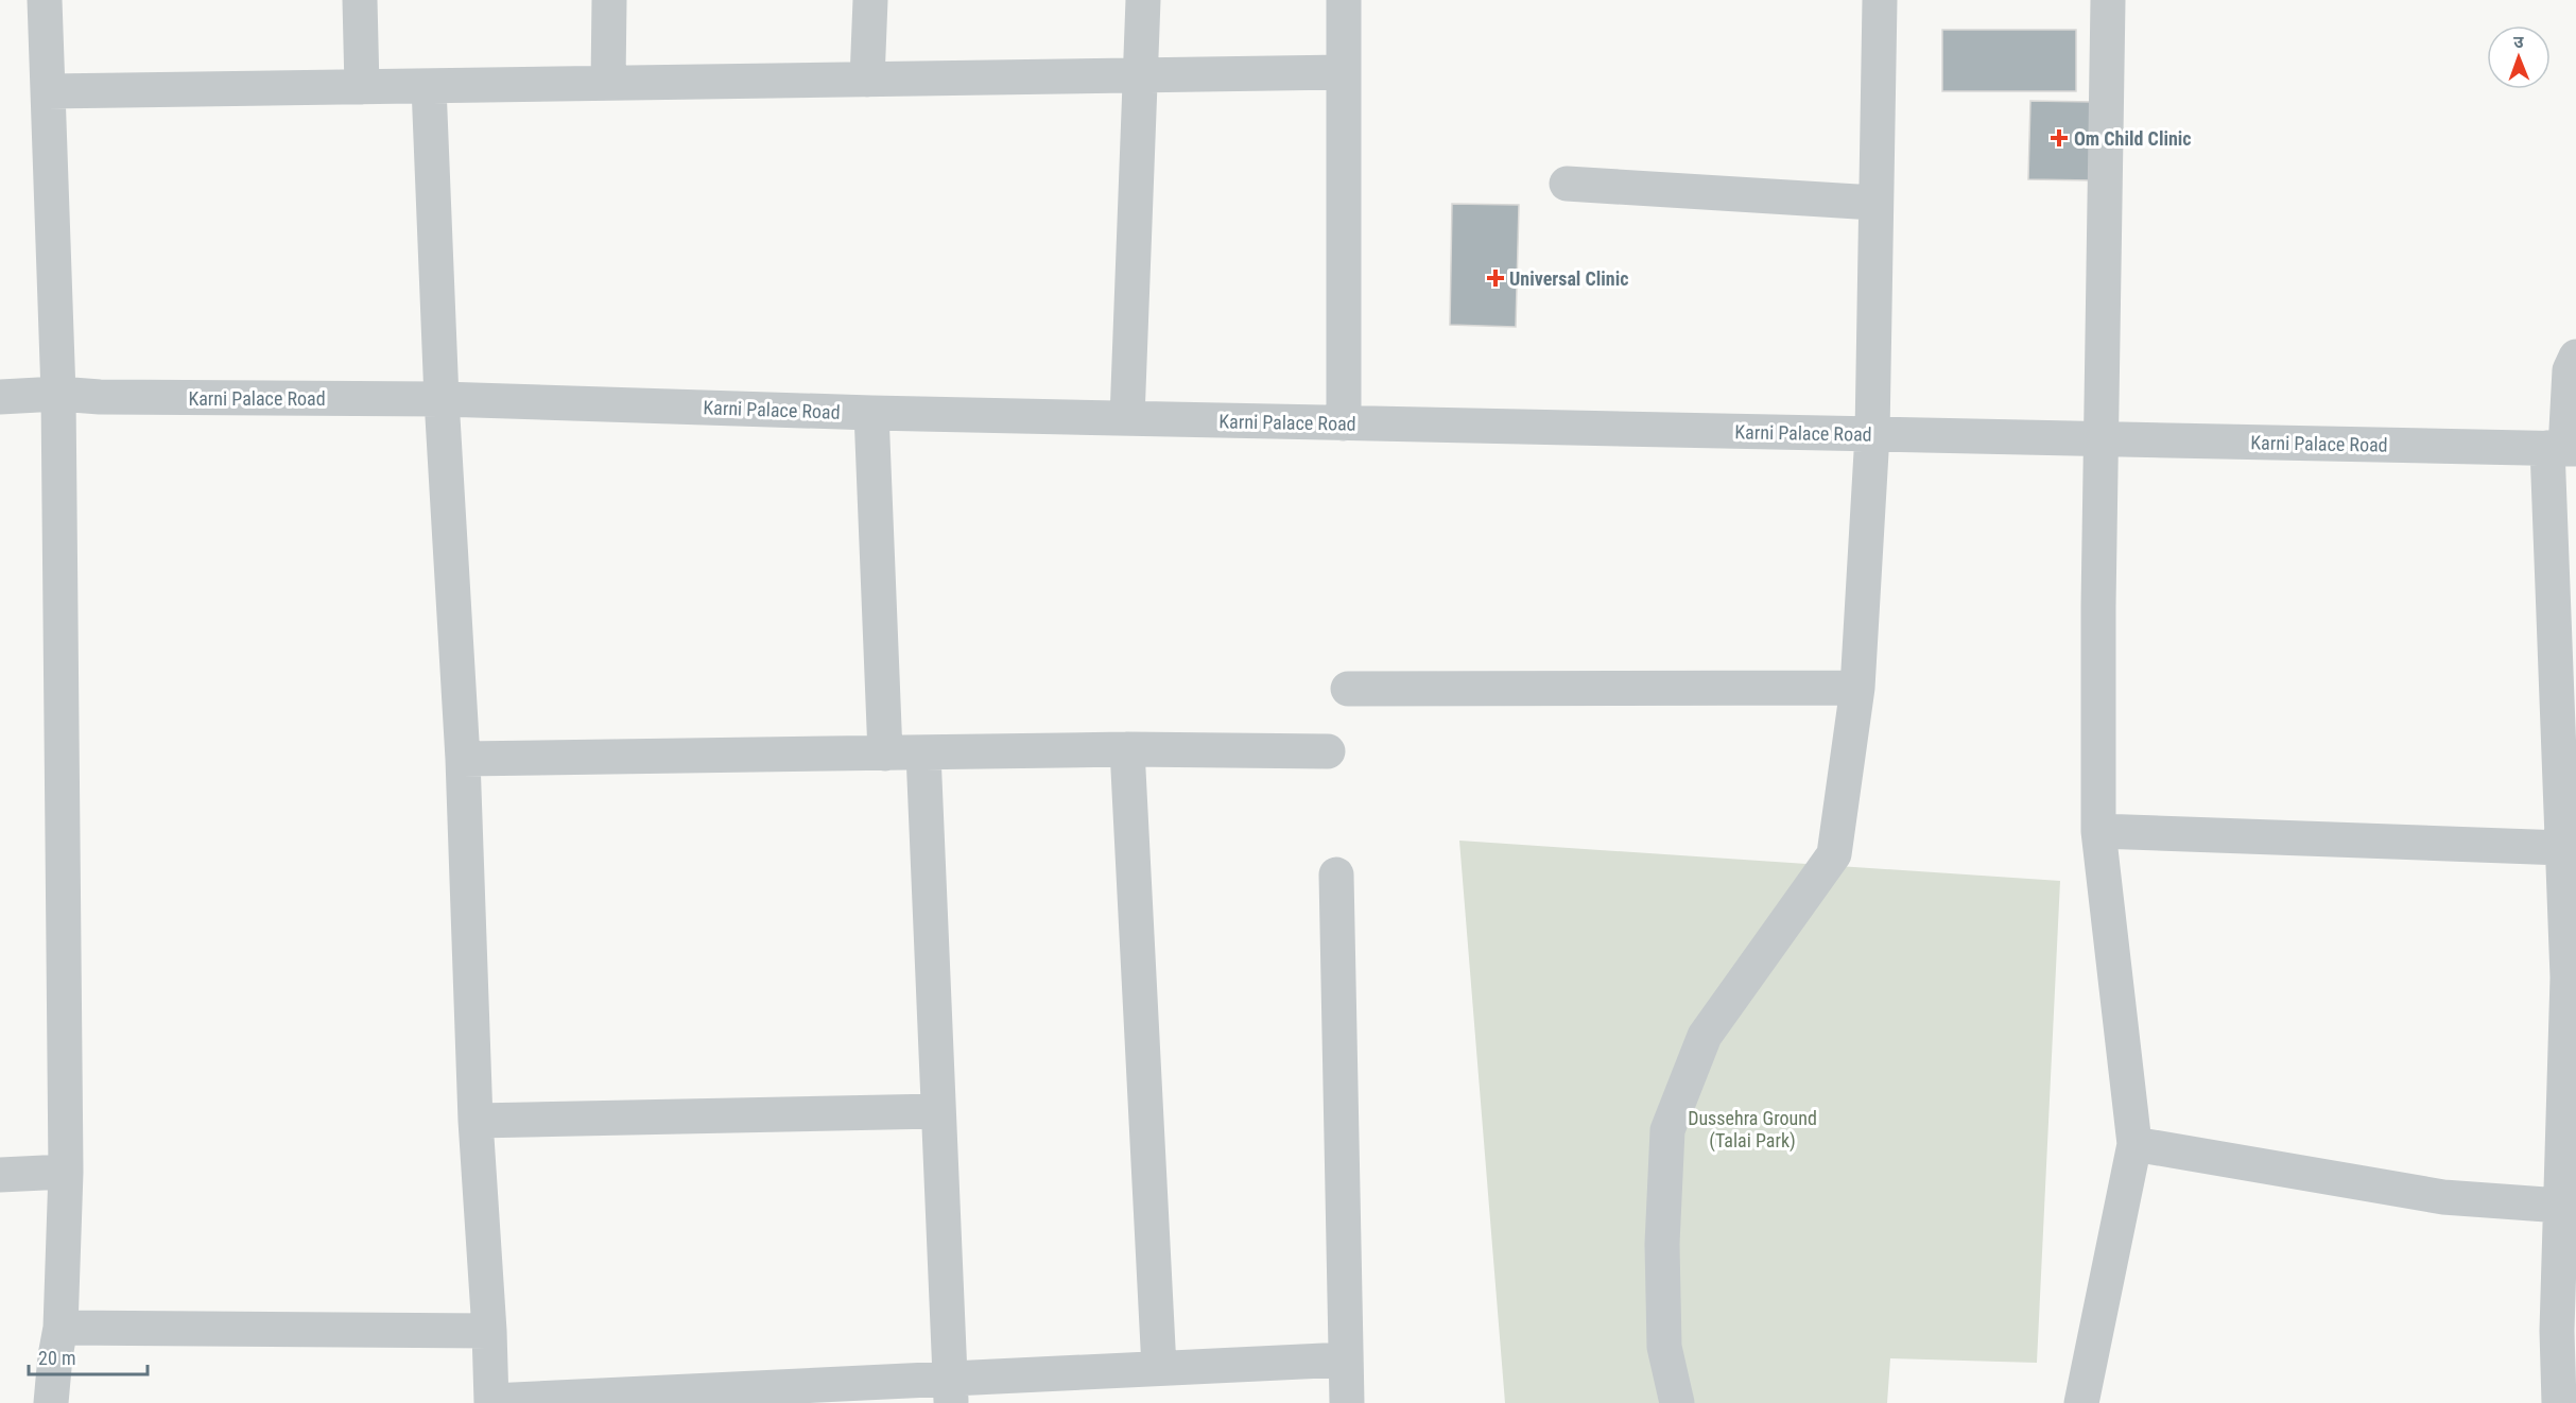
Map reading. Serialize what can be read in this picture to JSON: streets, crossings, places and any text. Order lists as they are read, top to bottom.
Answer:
{
  "streets": {
    "street": ["Karni Palace Road"]
  },
  "parks": ["Dussehra Ground (Talai Park)"],
  "places": {
    "health": ["Om Child Clinic", "Universal Clinic"]
  },
  "scale_bar": "20 m",
  "north": "top"
}
